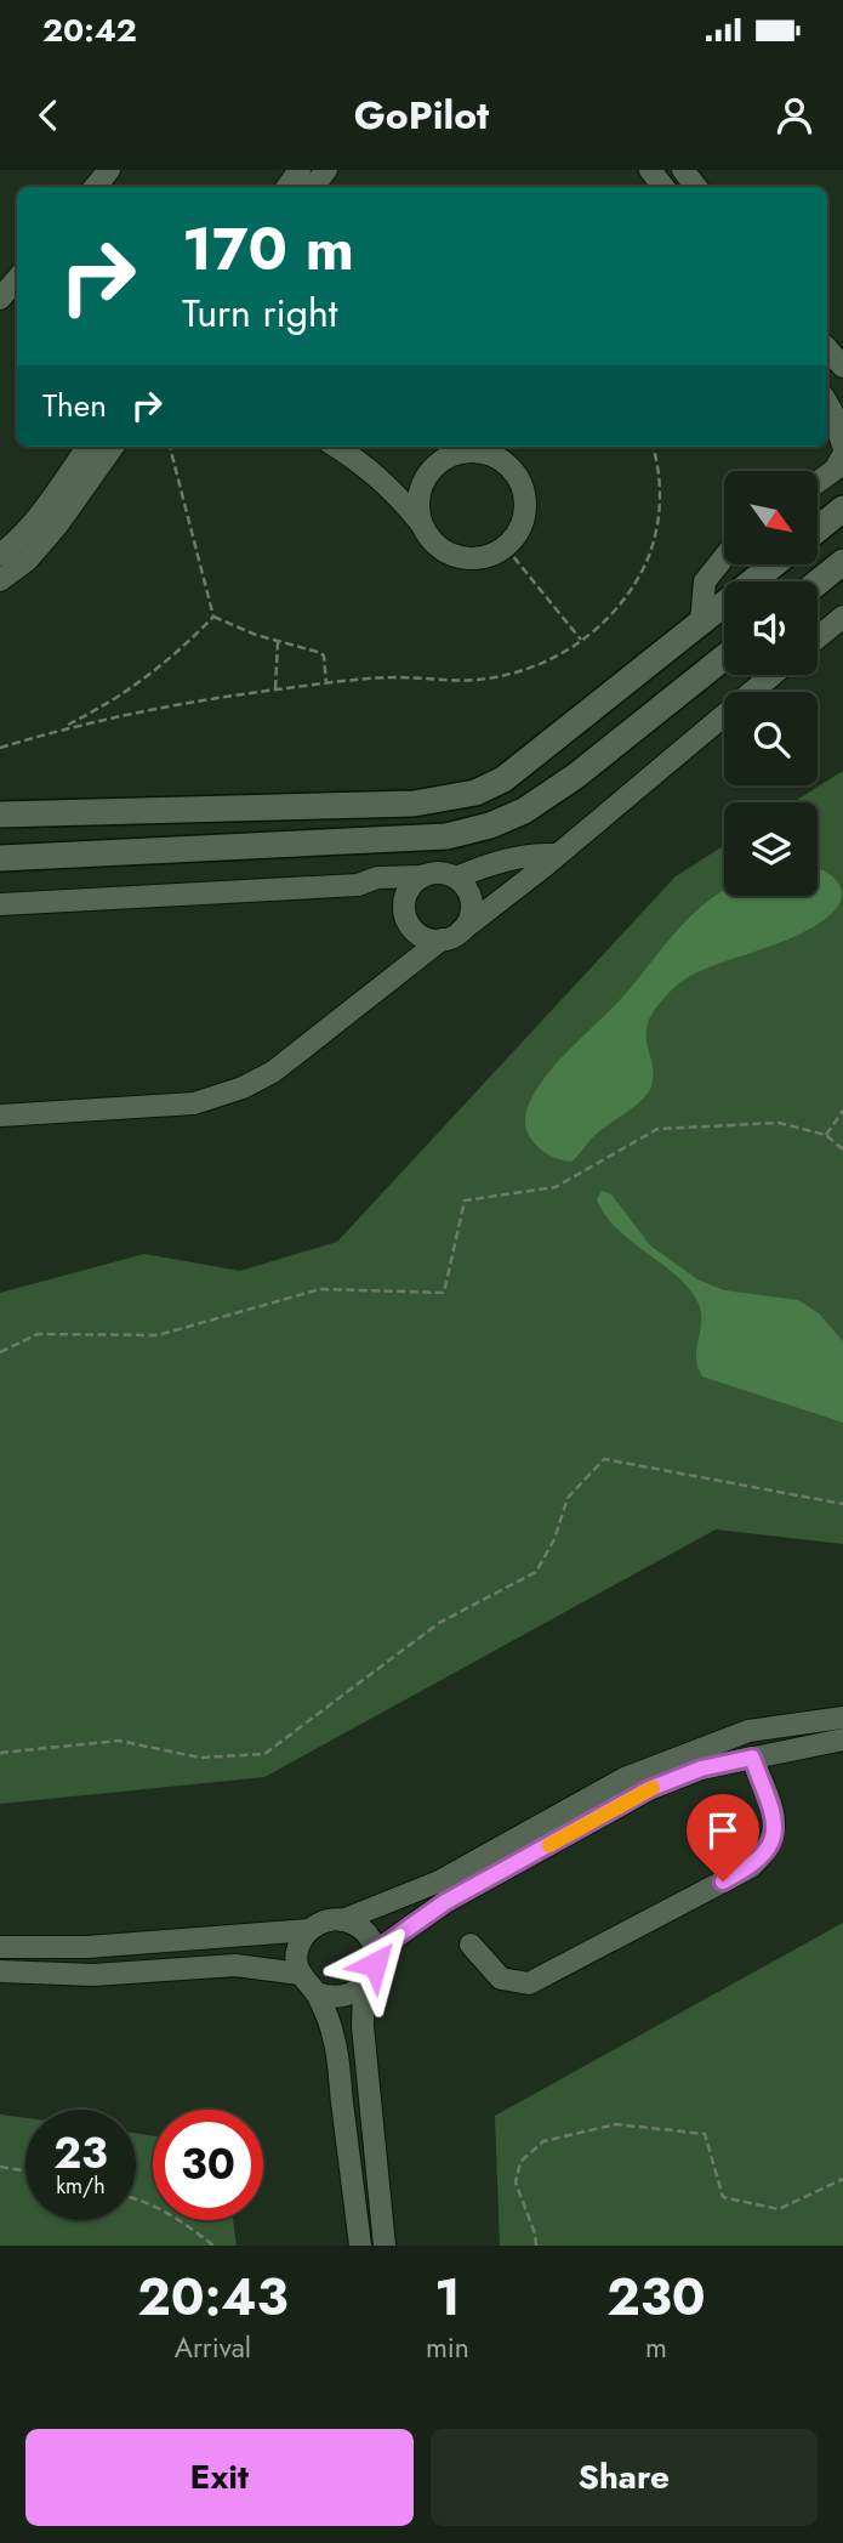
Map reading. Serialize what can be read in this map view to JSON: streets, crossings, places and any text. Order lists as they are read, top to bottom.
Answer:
{
  "north": "bottom right",
  "page": {
    "status": "20:42",
    "header": "GoPilot",
    "turn": ["170 m", "Turn right"],
    "then": "Then",
    "speed": "23 km/h",
    "limit": "30",
    "eta": [
      "20:43",
      "Arrival",
      "1",
      "min",
      "230",
      "m"
    ],
    "buttons": ["Exit", "Share"]
  }
}
